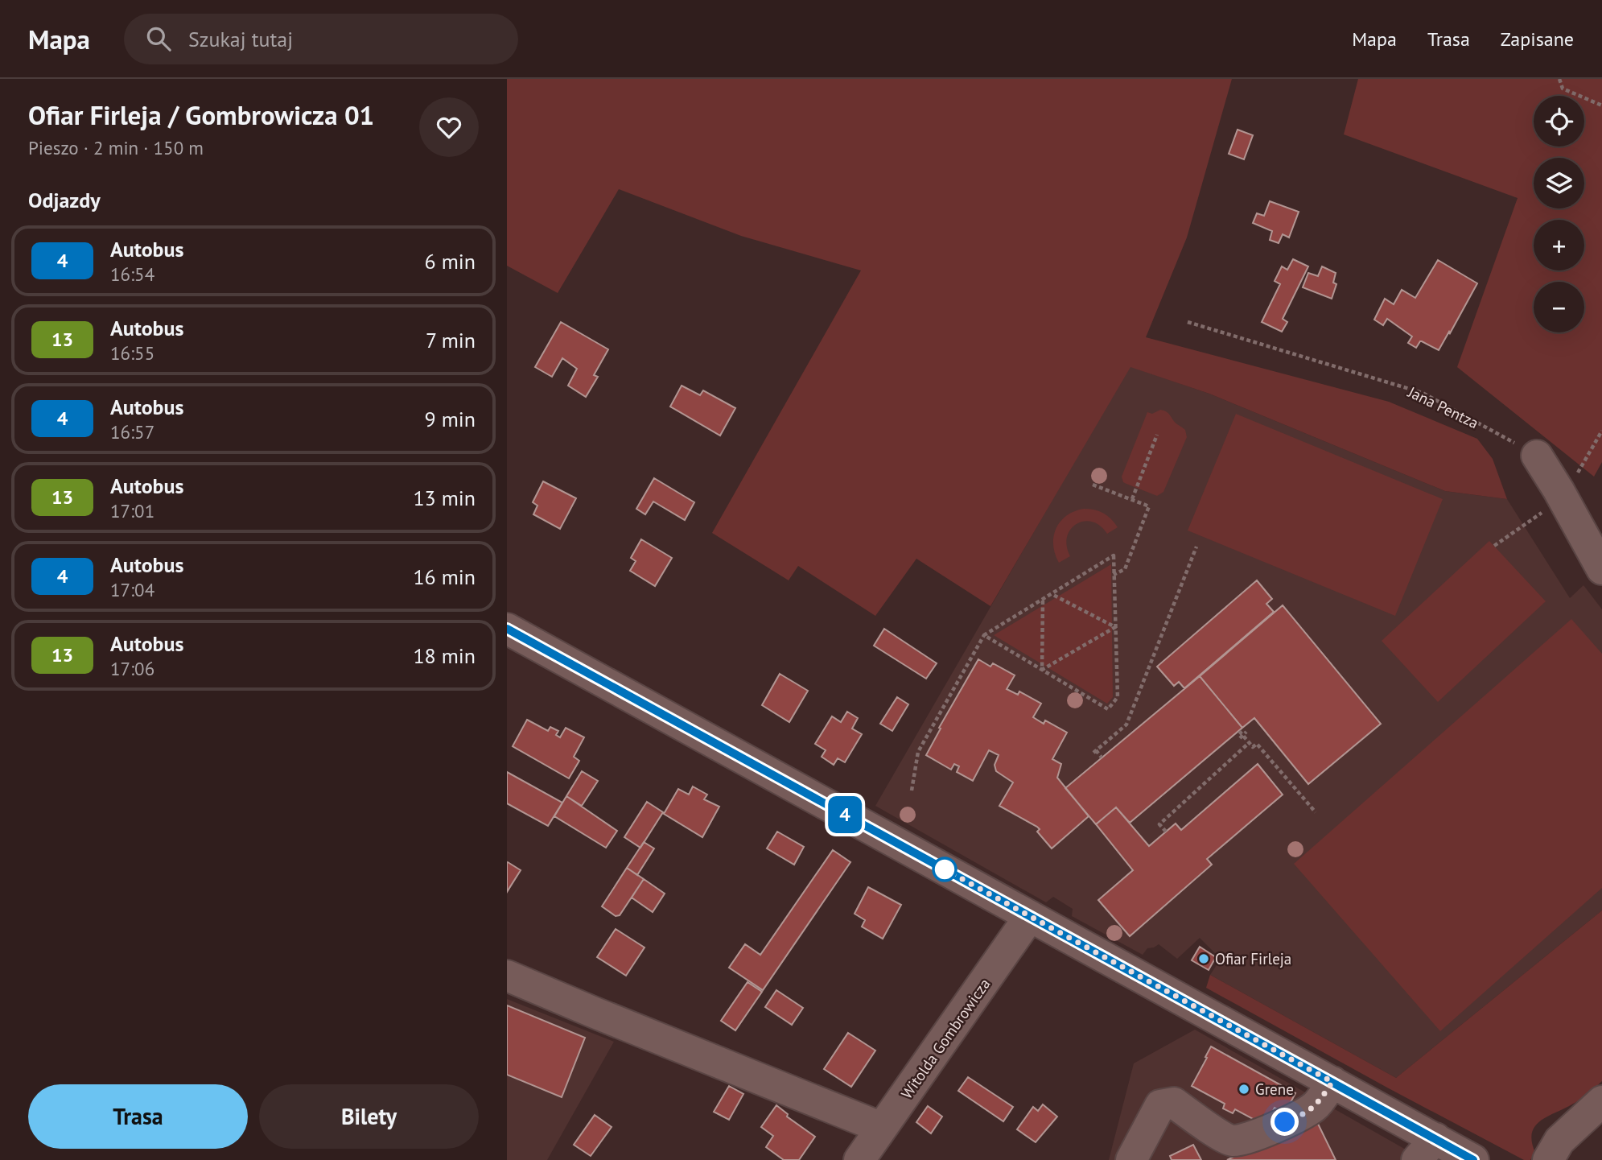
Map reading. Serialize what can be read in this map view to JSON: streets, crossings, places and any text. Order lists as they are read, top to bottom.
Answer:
{
  "streets": {
    "street": ["Witolda Gombrowicza"],
    "path": ["Jana Pentza"]
  },
  "places": ["Ofiar Firleja", "Grene"],
  "lines": ["bus line 4"],
  "page": {
    "header": "Mapa",
    "search": "Szukaj tutaj",
    "nav": ["Mapa", "Trasa", "Zapisane"],
    "heading": [
      ["Ofiar Firleja / Gombrowicza 01", "Pieszo · 2 min · 150 m"],
      "Odjazdy"
    ],
    "on_map": "4",
    "map_buttons": ["+", "−"],
    "list": [
      {
        "mark": "4",
        "name": "Autobus",
        "note": "16:54",
        "value": "6 min"
      },
      {
        "mark": "13",
        "name": "Autobus",
        "note": "16:55",
        "value": "7 min"
      },
      {
        "mark": "4",
        "name": "Autobus",
        "note": "16:57",
        "value": "9 min"
      },
      {
        "mark": "13",
        "name": "Autobus",
        "note": "17:01",
        "value": "13 min"
      },
      {
        "mark": "4",
        "name": "Autobus",
        "note": "17:04",
        "value": "16 min"
      },
      {
        "mark": "13",
        "name": "Autobus",
        "note": "17:06",
        "value": "18 min"
      }
    ],
    "buttons": ["Trasa", "Bilety"]
  }
}
